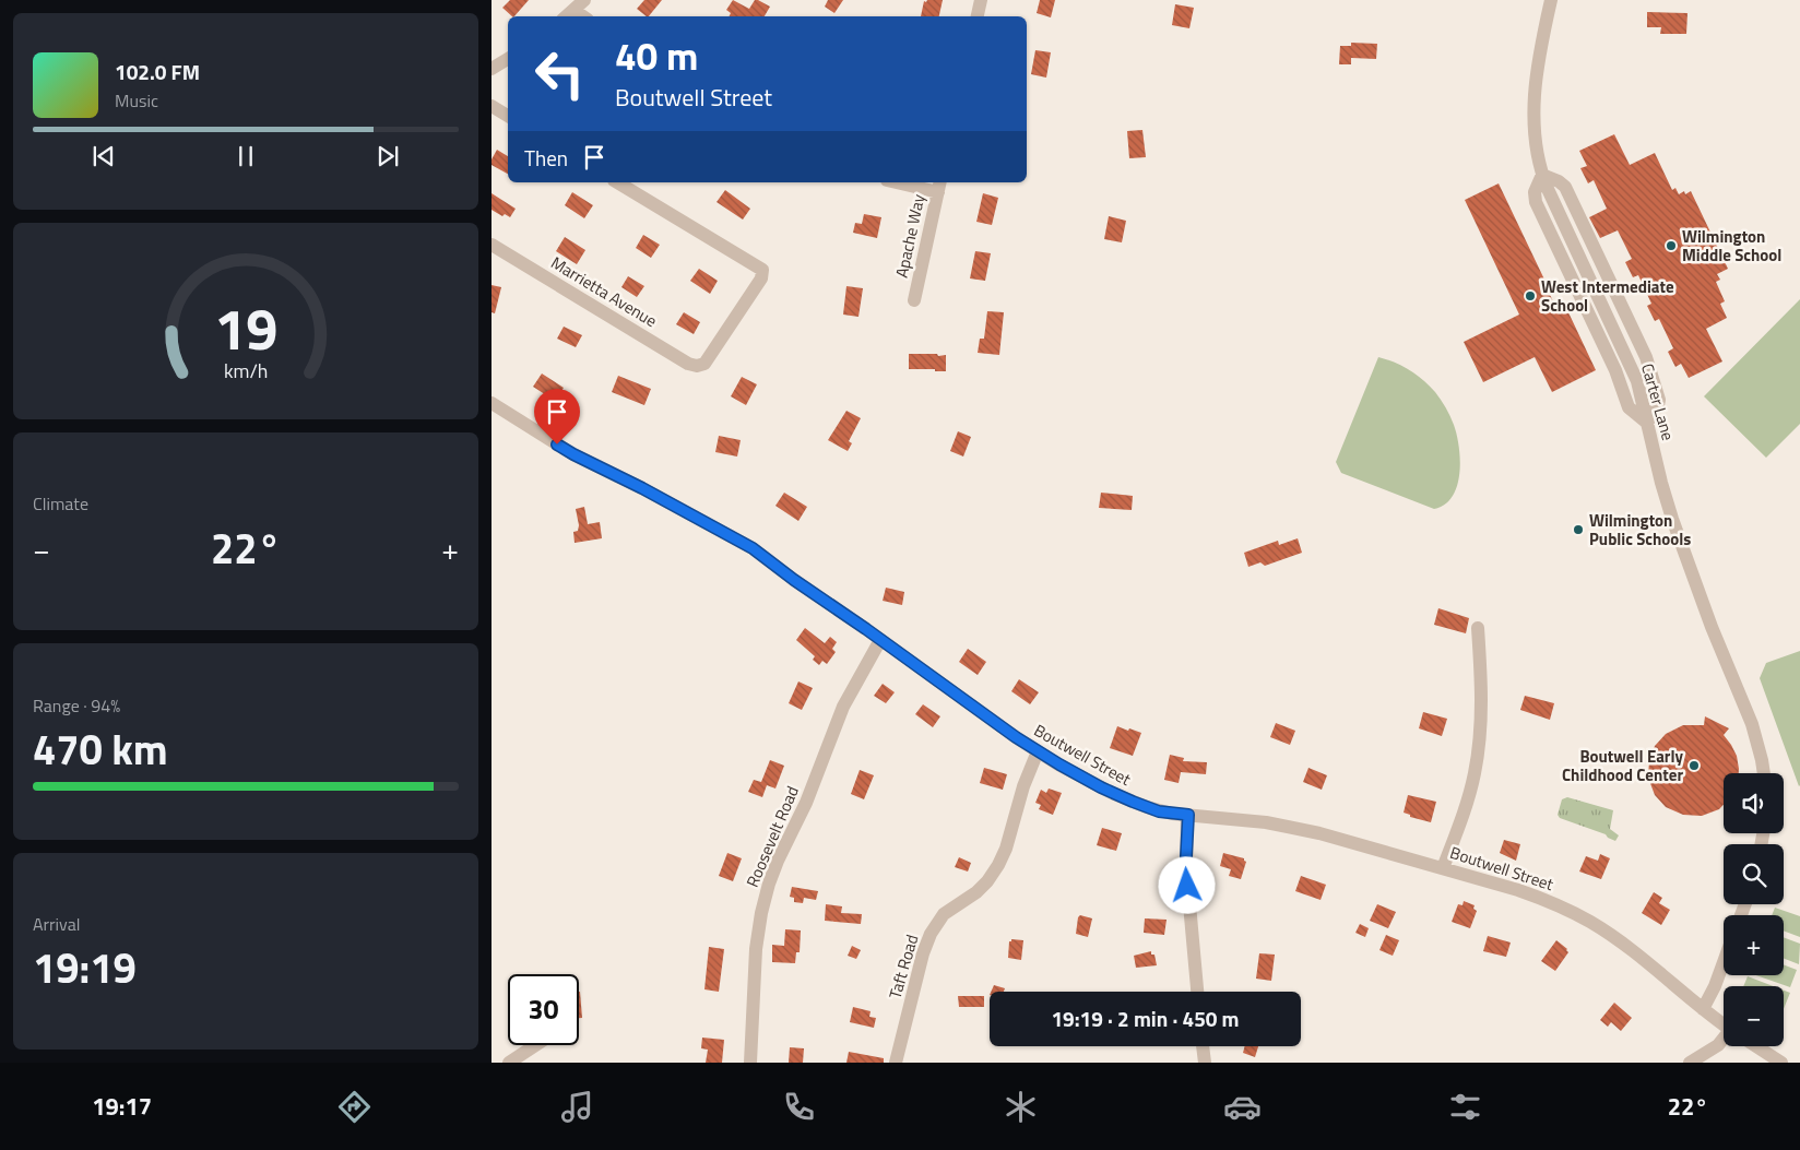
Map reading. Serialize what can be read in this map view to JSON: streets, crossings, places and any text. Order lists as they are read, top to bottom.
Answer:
{
  "streets": {
    "street": [
      "Apache Way",
      "Marrietta Avenue",
      "Carter Lane",
      "Boutwell Street",
      "Roosevelt Road",
      "Taft Road"
    ]
  },
  "crossings": [
    ["Boutwell Street", "Roosevelt Road"],
    ["Boutwell Street", "Taft Road"]
  ],
  "places": [
    "Wilmington Middle School",
    "West Intermediate School",
    "Wilmington Public Schools",
    "Boutwell Early Childhood Center"
  ],
  "page": {
    "turn": ["40 m", "Boutwell Street"],
    "song": ["102.0 FM", "Music"],
    "then": "Then",
    "tile": [
      "Climate",
      ["Range · 94%", "470 km"],
      ["Arrival", "19:19"]
    ],
    "heat": ["−", "22°", "+"],
    "map_buttons": ["+", "−"],
    "limit": "30",
    "trip": "19:19 · 2 min · 450 m",
    "tabs": ["19:17", "22°"],
    "gauge": ["19", "km/h"]
  }
}
